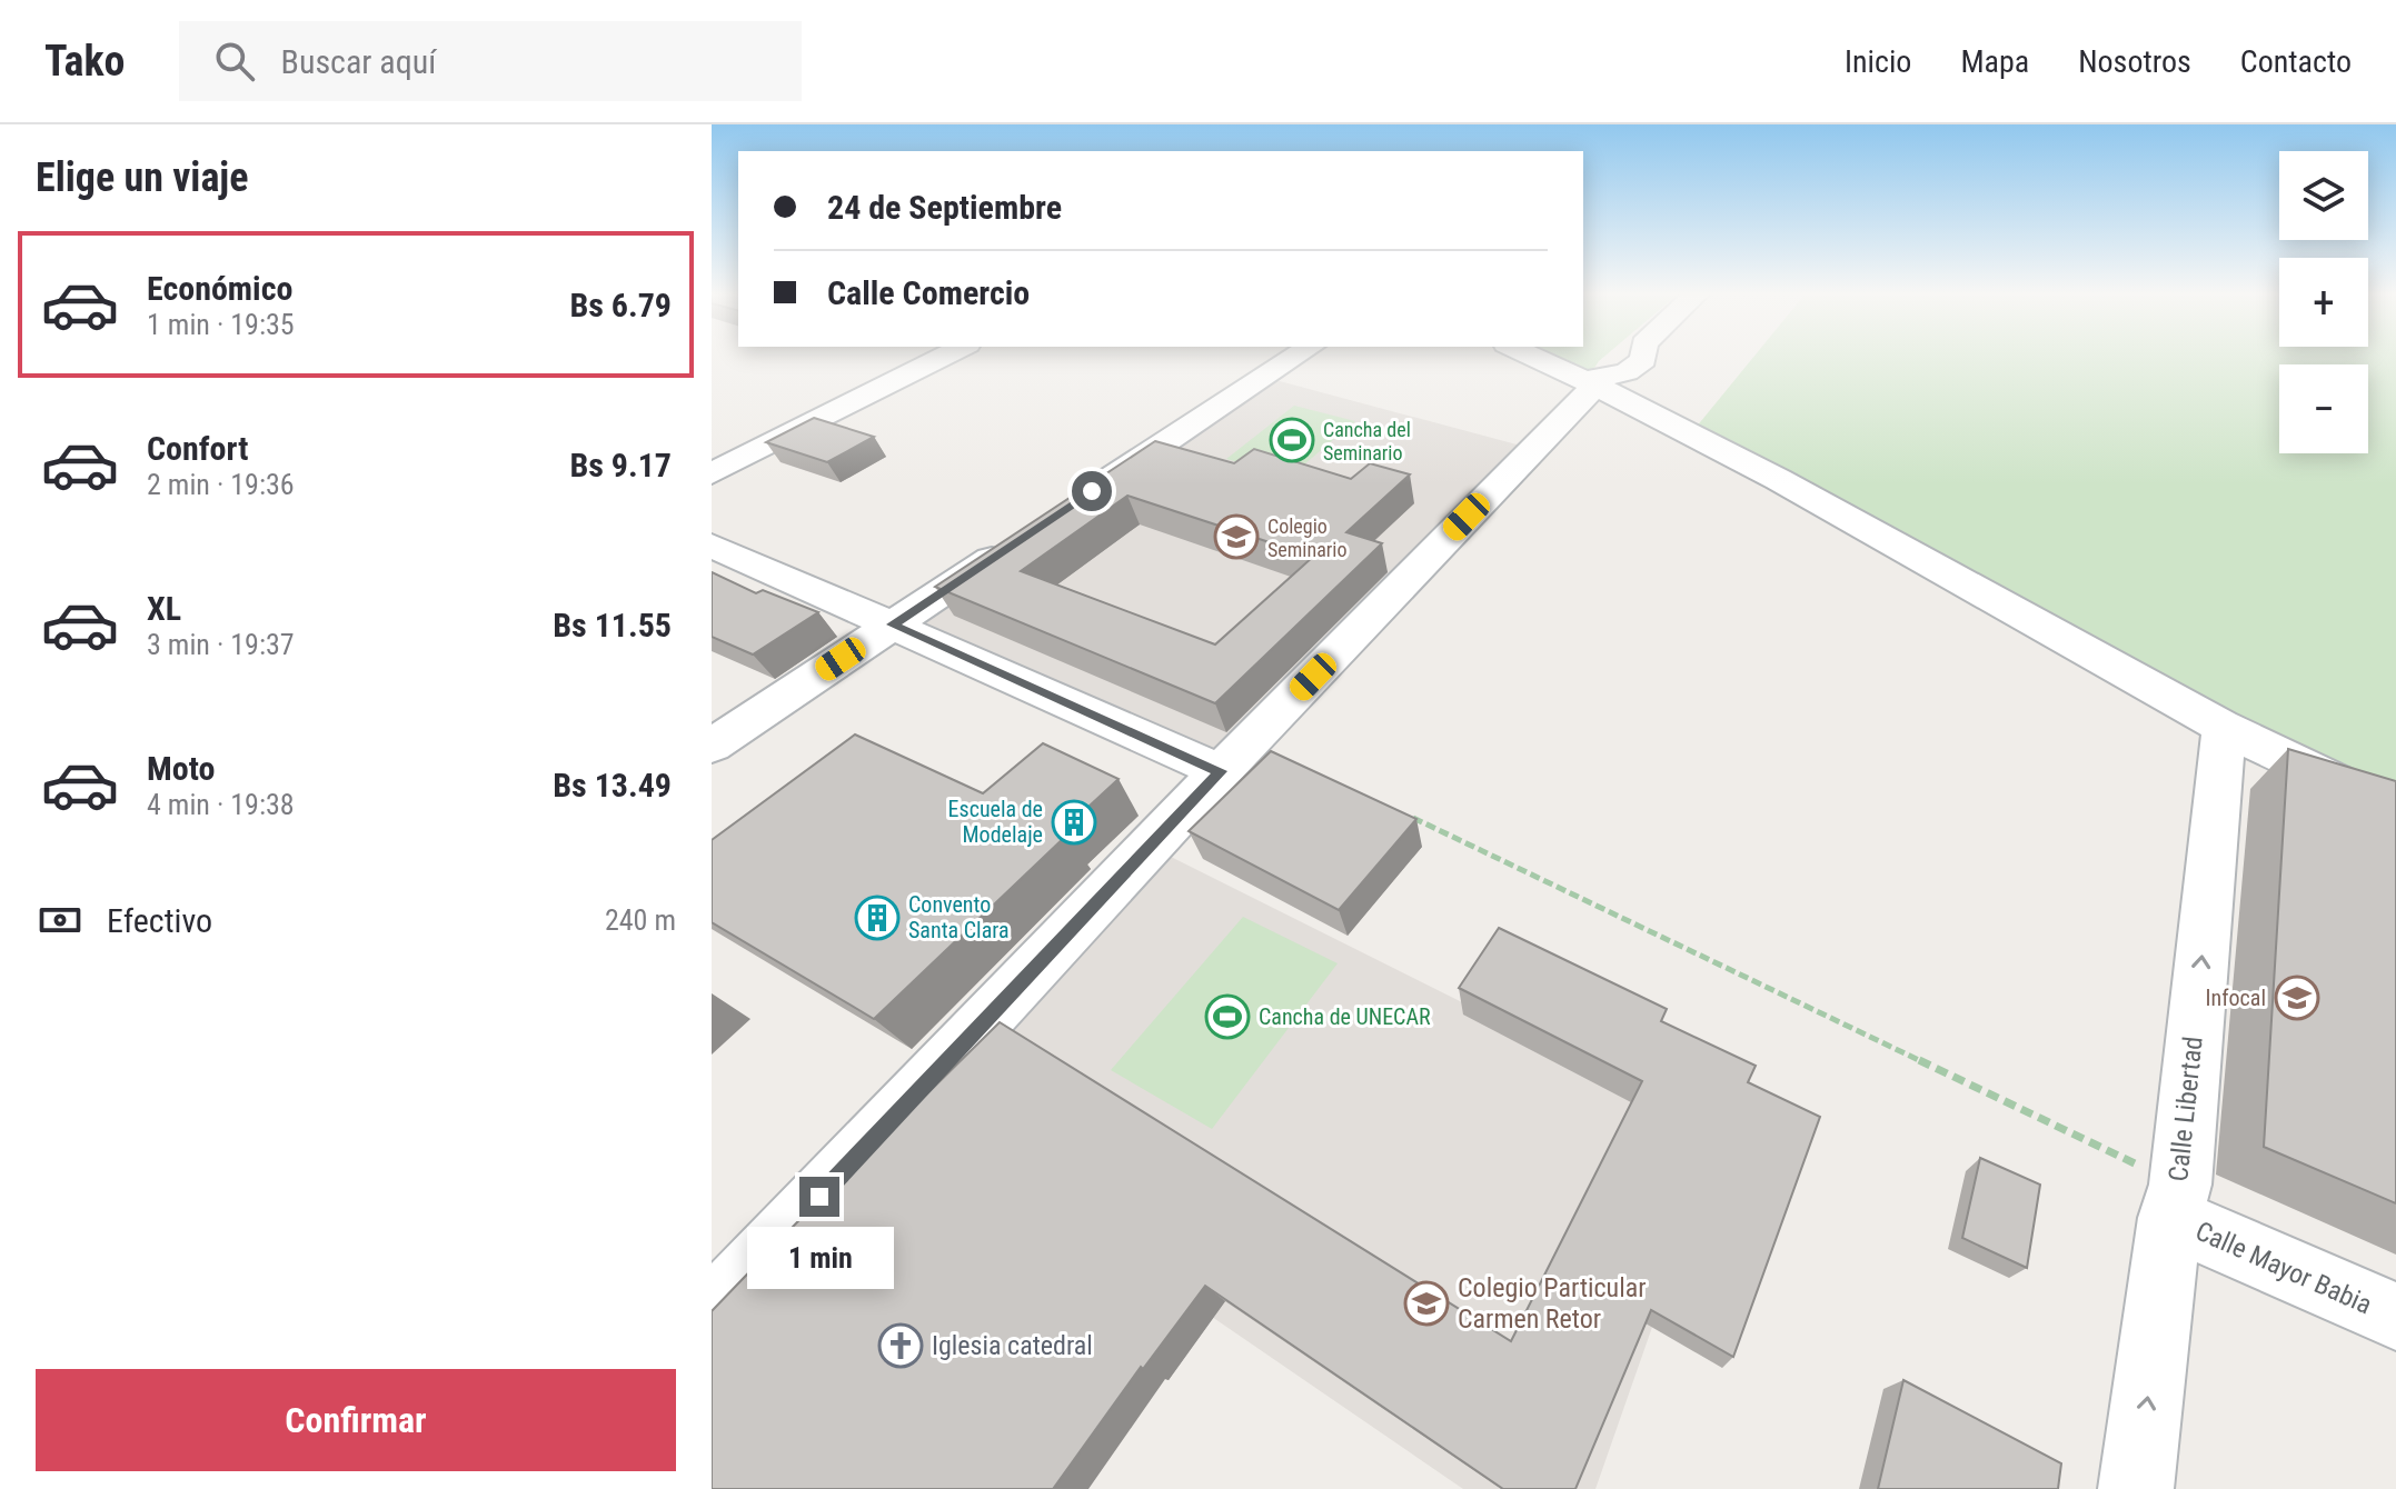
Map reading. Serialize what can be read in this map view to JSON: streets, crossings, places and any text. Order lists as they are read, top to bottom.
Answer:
{
  "streets": {
    "street": ["Calle Libertad", "Calle Mayor Babia"]
  },
  "crossings": [
    ["Calle Libertad", "Calle Mayor Babia"]
  ],
  "one_way": ["Calle Libertad"],
  "places": {
    "sports": ["Cancha del Seminario", "Cancha de UNECAR"],
    "school or university": ["Colegio Seminario", "Infocal", "Colegio Particular Carmen Retor"],
    "building": ["Escuela de Modelaje", "Convento Santa Clara"],
    "church": ["Iglesia catedral"]
  },
  "page": {
    "header": "Tako",
    "search": "Buscar aquí",
    "nav": [
      "Inicio",
      "Mapa",
      "Nosotros",
      "Contacto"
    ],
    "heading": "Elige un viaje",
    "map_buttons": ["+", "−"],
    "banner": ["24 de Septiembre", "Calle Comercio"],
    "list": [
      {
        "name": "Económico",
        "note": "1 min · 19:35",
        "value": "Bs 6.79"
      },
      {
        "name": "Confort",
        "note": "2 min · 19:36",
        "value": "Bs 9.17"
      },
      {
        "name": "XL",
        "note": "3 min · 19:37",
        "value": "Bs 11.55"
      },
      {
        "name": "Moto",
        "note": "4 min · 19:38",
        "value": "Bs 13.49"
      }
    ],
    "pay": ["Efectivo", "240 m"],
    "bubble": "1 min",
    "buttons": "Confirmar"
  }
}
